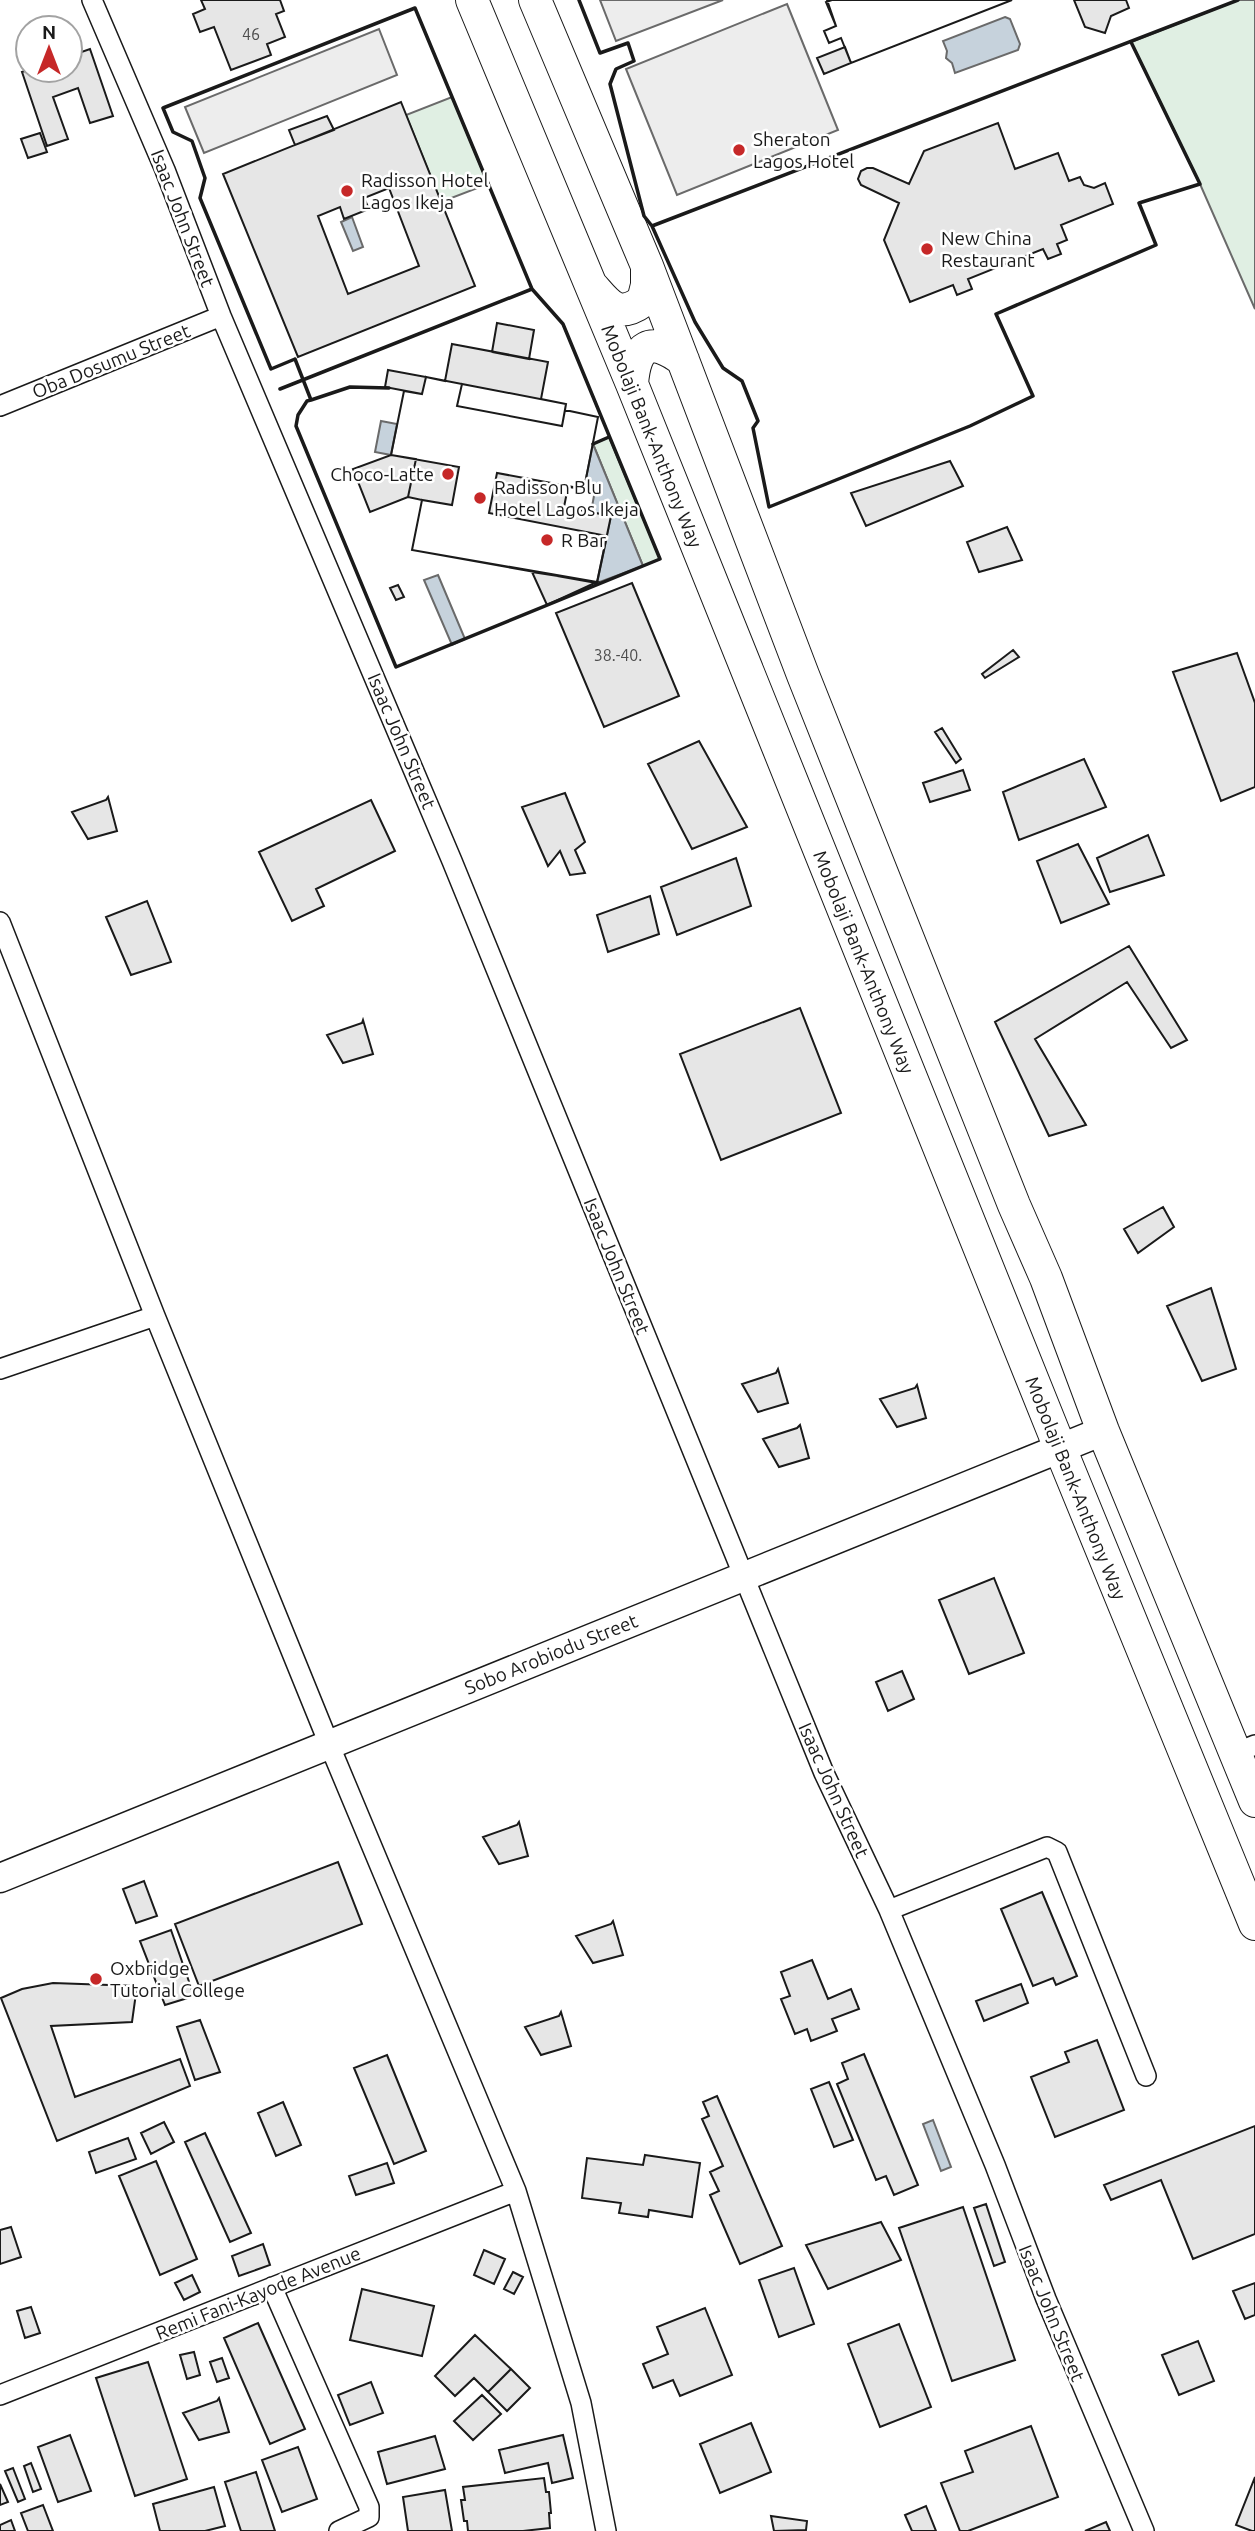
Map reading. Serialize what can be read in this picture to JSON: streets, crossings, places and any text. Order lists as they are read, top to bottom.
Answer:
{
  "streets": {
    "main road": ["Mobolaji Bank-Anthony Way"],
    "street": [
      "Isaac John Street",
      "Oba Dosumu Street",
      "Sobo Arobiodu Street",
      "Remi Fani-Kayode Avenue"
    ]
  },
  "crossings": [
    ["Isaac John Street", "Oba Dosumu Street"],
    ["Isaac John Street", "Sobo Arobiodu Street"],
    ["Mobolaji Bank-Anthony Way", "Sobo Arobiodu Street"]
  ],
  "places": [
    "Sheraton Lagos Hotel",
    "Radisson Hotel Lagos Ikeja",
    "New China Restaurant",
    "Choco-Latte",
    "Radisson Blu Hotel Lagos Ikeja",
    "R Bar",
    "Oxbridge Tutorial College"
  ],
  "house_numbers": ["46", "38.-40."],
  "north": "top"
}
